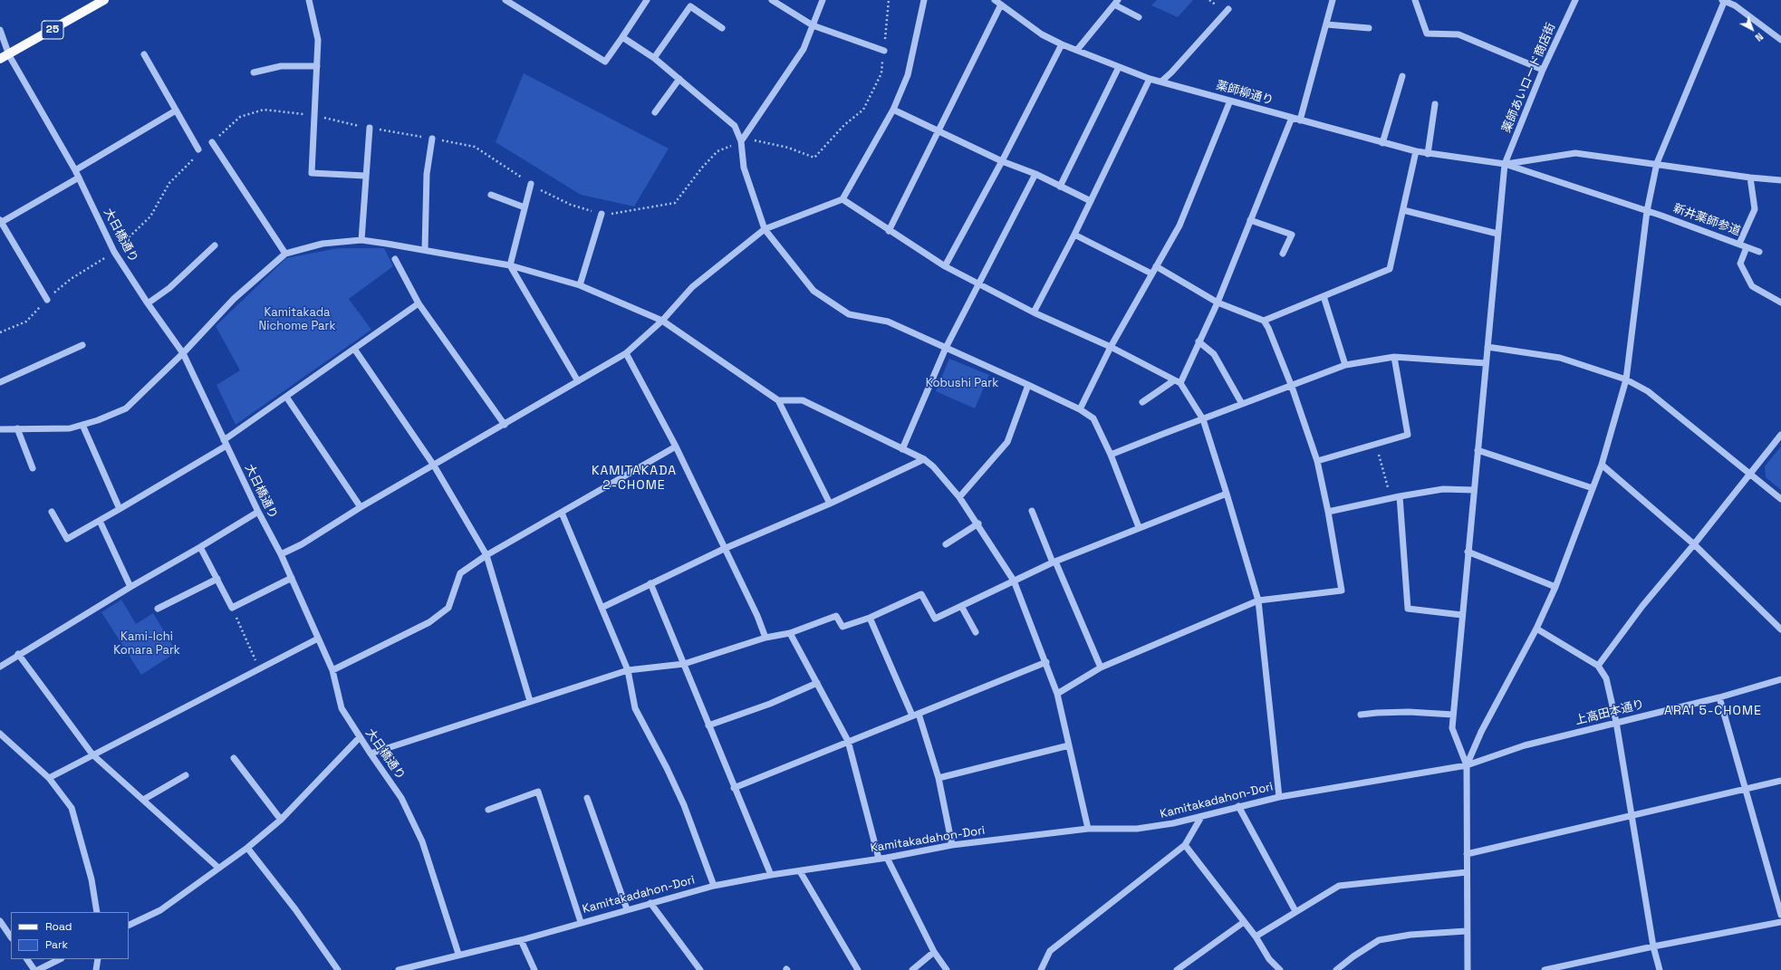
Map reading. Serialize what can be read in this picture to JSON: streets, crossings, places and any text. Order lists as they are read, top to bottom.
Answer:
{
  "streets": {
    "main road": ["25"],
    "street": [
      "薬師あいロード商店街",
      "薬師柳通り",
      "新井薬師参道",
      "大日橋通り",
      "上高田本通り",
      "Kamitakadahon-Dori"
    ]
  },
  "crossings": [
    ["25", "大日橋通り"],
    ["薬師あいロード商店街", "薬師柳通り"],
    ["薬師あいロード商店街", "新井薬師参道"],
    ["薬師あいロード商店街", "上高田本通り"],
    ["薬師あいロード商店街", "Kamitakadahon-Dori"],
    ["薬師柳通り", "新井薬師参道"],
    ["大日橋通り", "Kamitakadahon-Dori"],
    ["上高田本通り", "Kamitakadahon-Dori"]
  ],
  "districts": ["KAMITAKADA 2-CHOME", "ARAI 5-CHOME"],
  "parks": ["Kamitakada Nichome Park", "Kobushi Park", "Kami-Ichi Konara Park"],
  "legend": ["Road", "Park"],
  "north": "bottom right"
}
